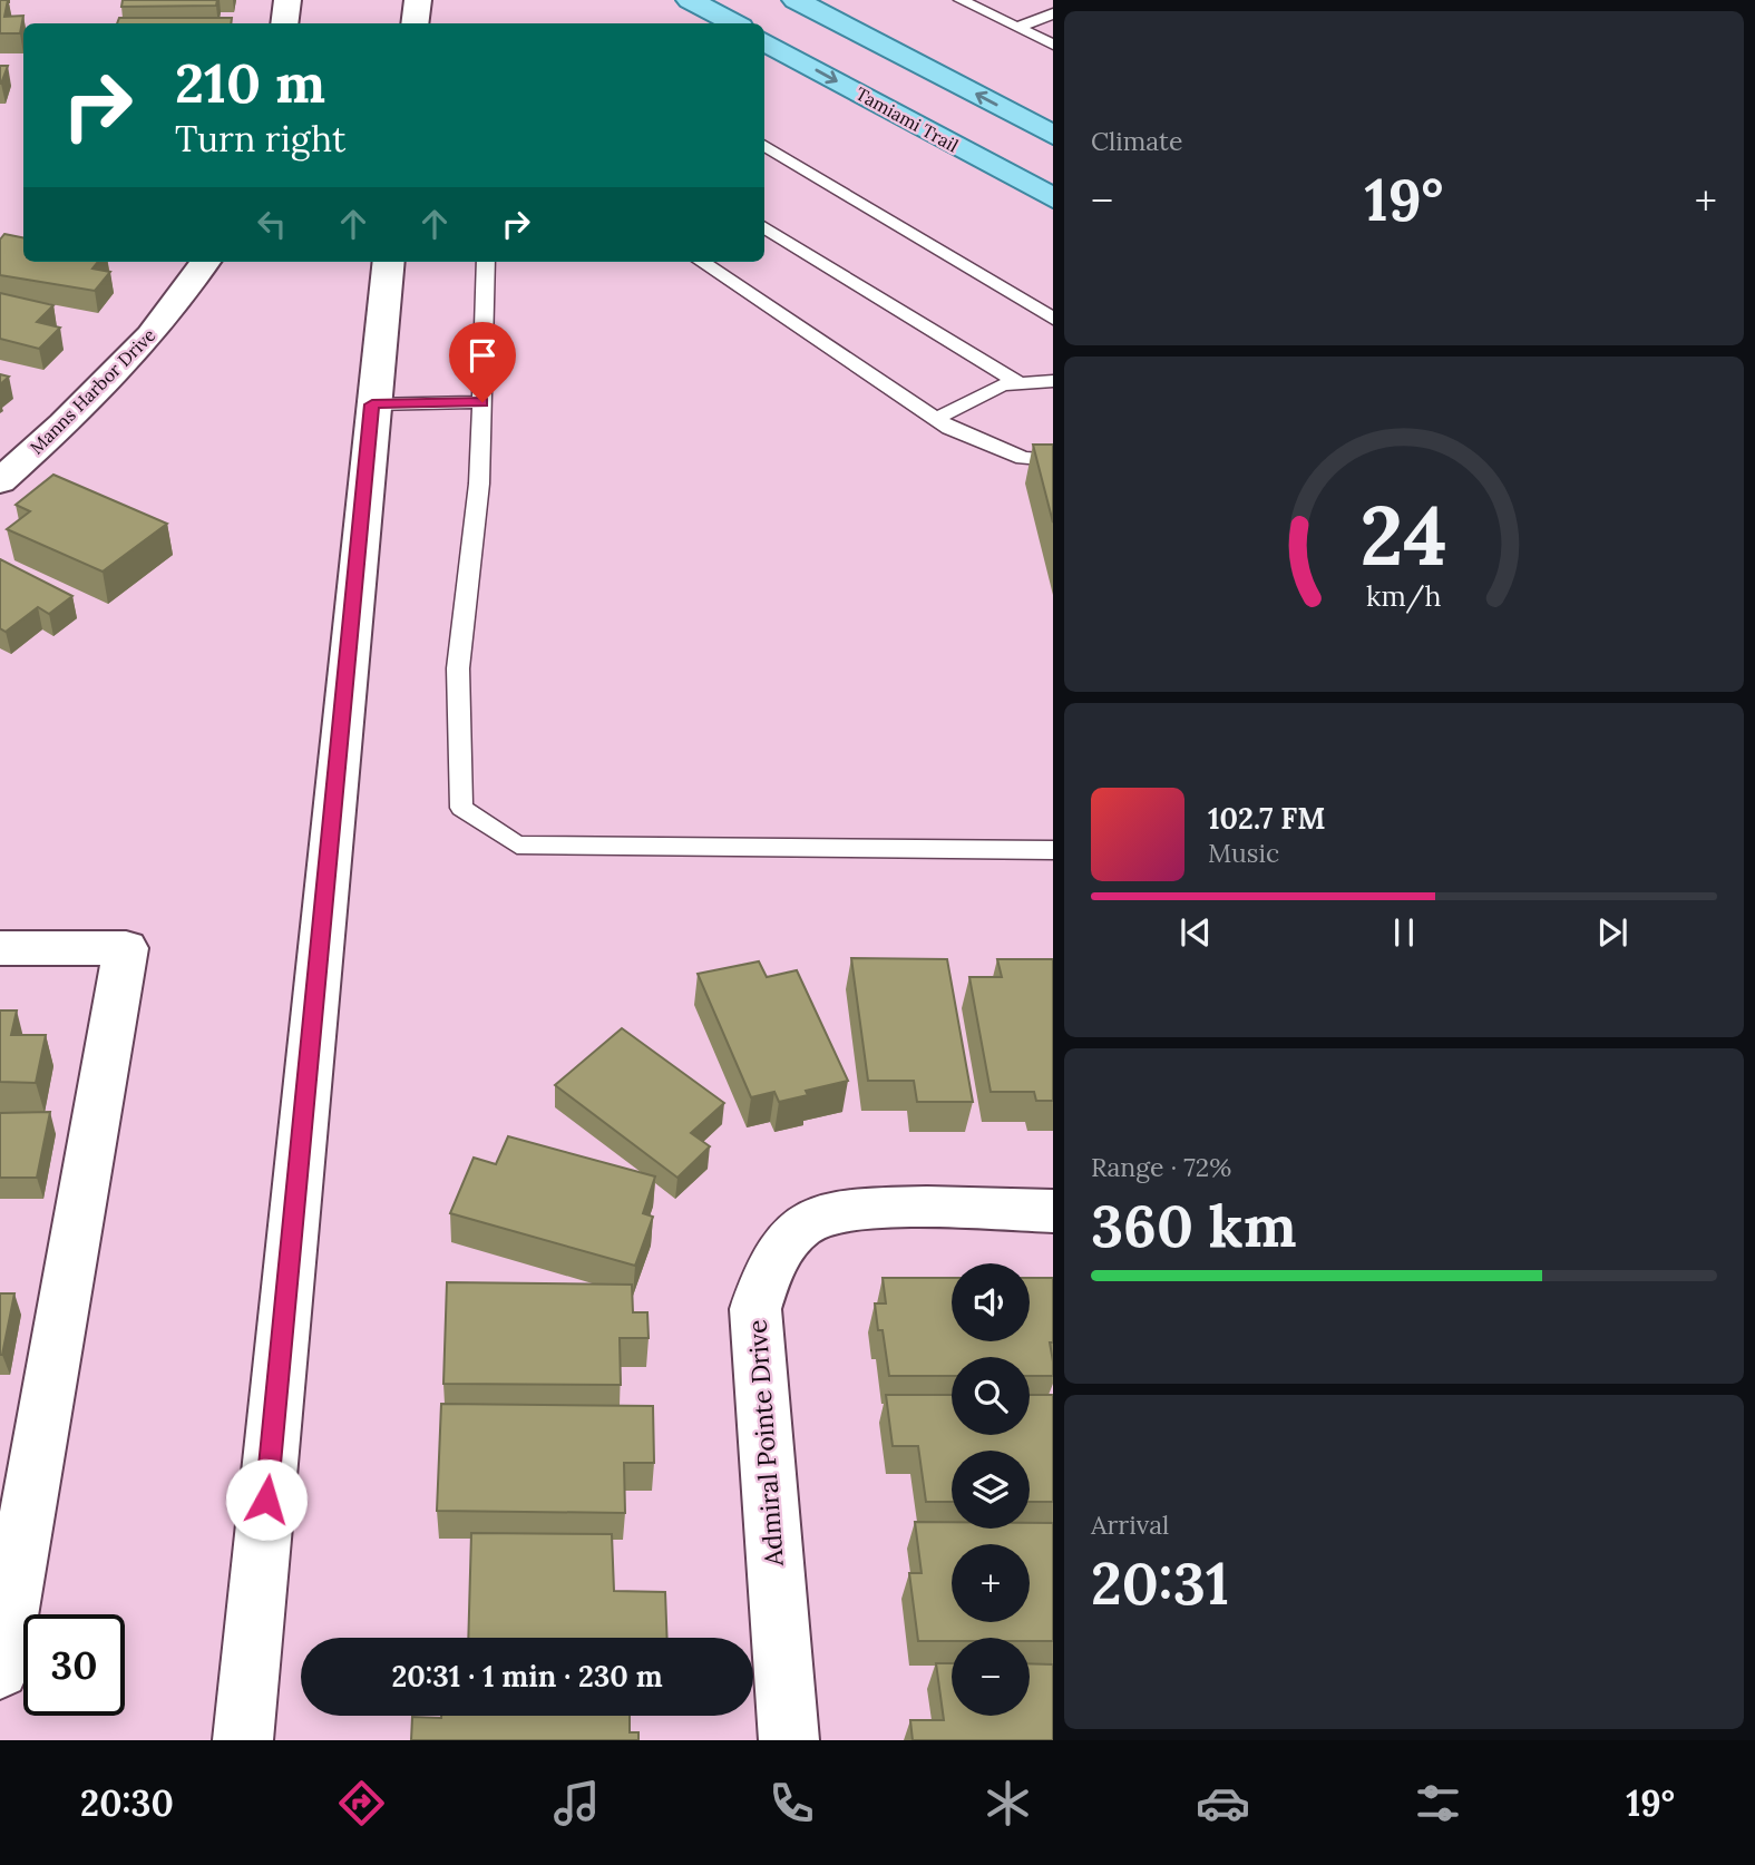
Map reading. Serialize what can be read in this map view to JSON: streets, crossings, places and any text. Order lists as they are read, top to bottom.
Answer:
{
  "streets": {
    "main road": ["Tamiami Trail"],
    "street": ["Manns Harbor Drive", "Admiral Pointe Drive"]
  },
  "page": {
    "tile": [
      "Climate",
      ["Range · 72%", "360 km"],
      ["Arrival", "20:31"]
    ],
    "turn": ["210 m", "Turn right"],
    "heat": ["−", "19°", "+"],
    "song": ["102.7 FM", "Music"],
    "map_buttons": ["+", "−"],
    "limit": "30",
    "trip": "20:31 · 1 min · 230 m",
    "tabs": ["20:30", "19°"],
    "gauge": ["24", "km/h"]
  }
}
